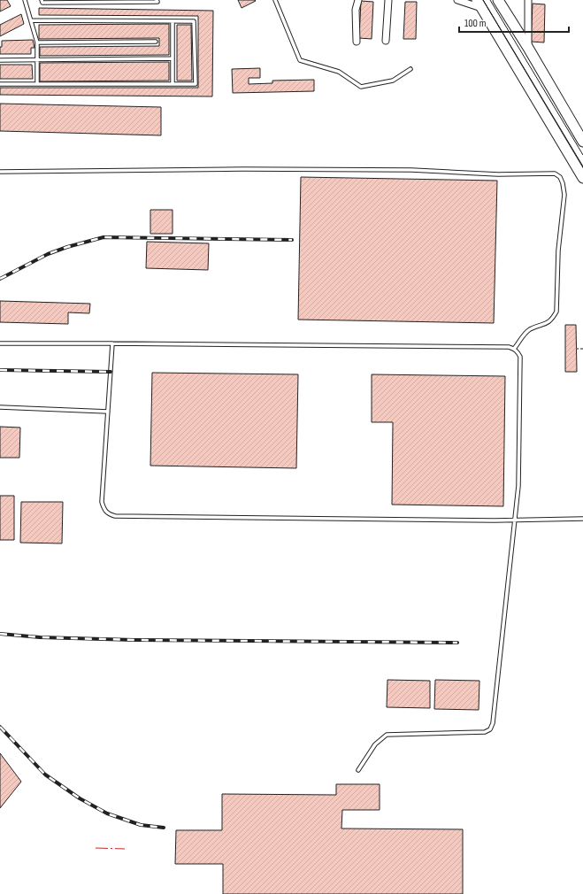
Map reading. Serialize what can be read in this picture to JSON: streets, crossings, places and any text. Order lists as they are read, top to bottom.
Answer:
{
  "scale_bar": "100 m"
}
